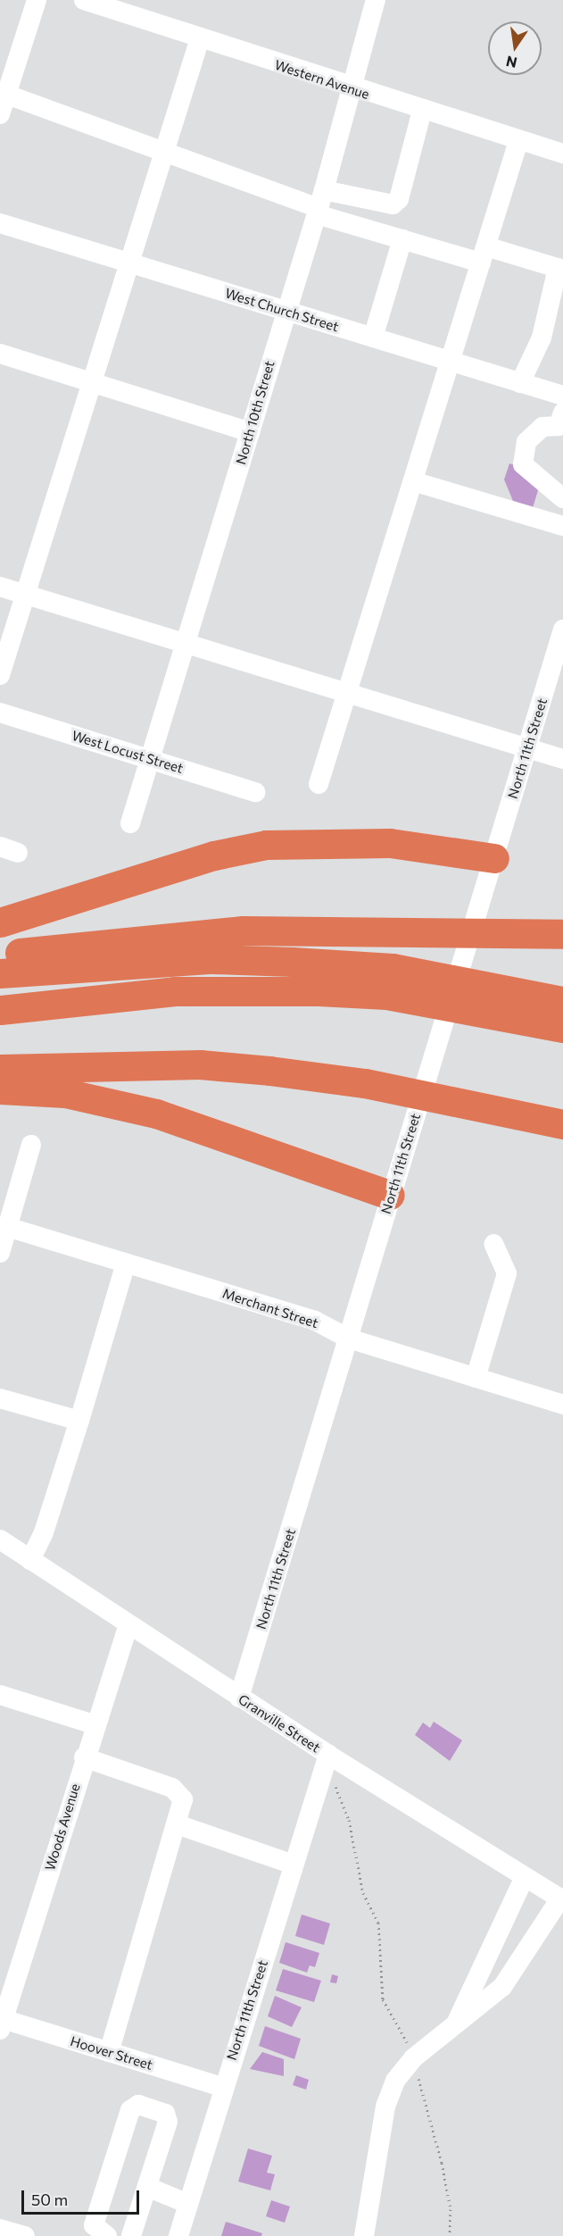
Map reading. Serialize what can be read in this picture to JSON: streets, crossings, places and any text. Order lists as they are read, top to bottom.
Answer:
{
  "streets": {
    "street": [
      "Western Avenue",
      "West Church Street",
      "North 10th Street",
      "North 11th Street",
      "West Locust Street",
      "Merchant Street",
      "Granville Street",
      "Woods Avenue",
      "Hoover Street"
    ]
  },
  "crossings": [
    ["Western Avenue", "North 10th Street"],
    ["West Church Street", "North 10th Street"],
    ["North 10th Street", "West Locust Street"],
    ["North 11th Street", "Merchant Street"],
    ["North 11th Street", "Granville Street"],
    ["North 11th Street", "Hoover Street"],
    ["Granville Street", "Woods Avenue"],
    ["Woods Avenue", "Hoover Street"]
  ],
  "scale_bar": "50 m",
  "north": "bottom"
}
